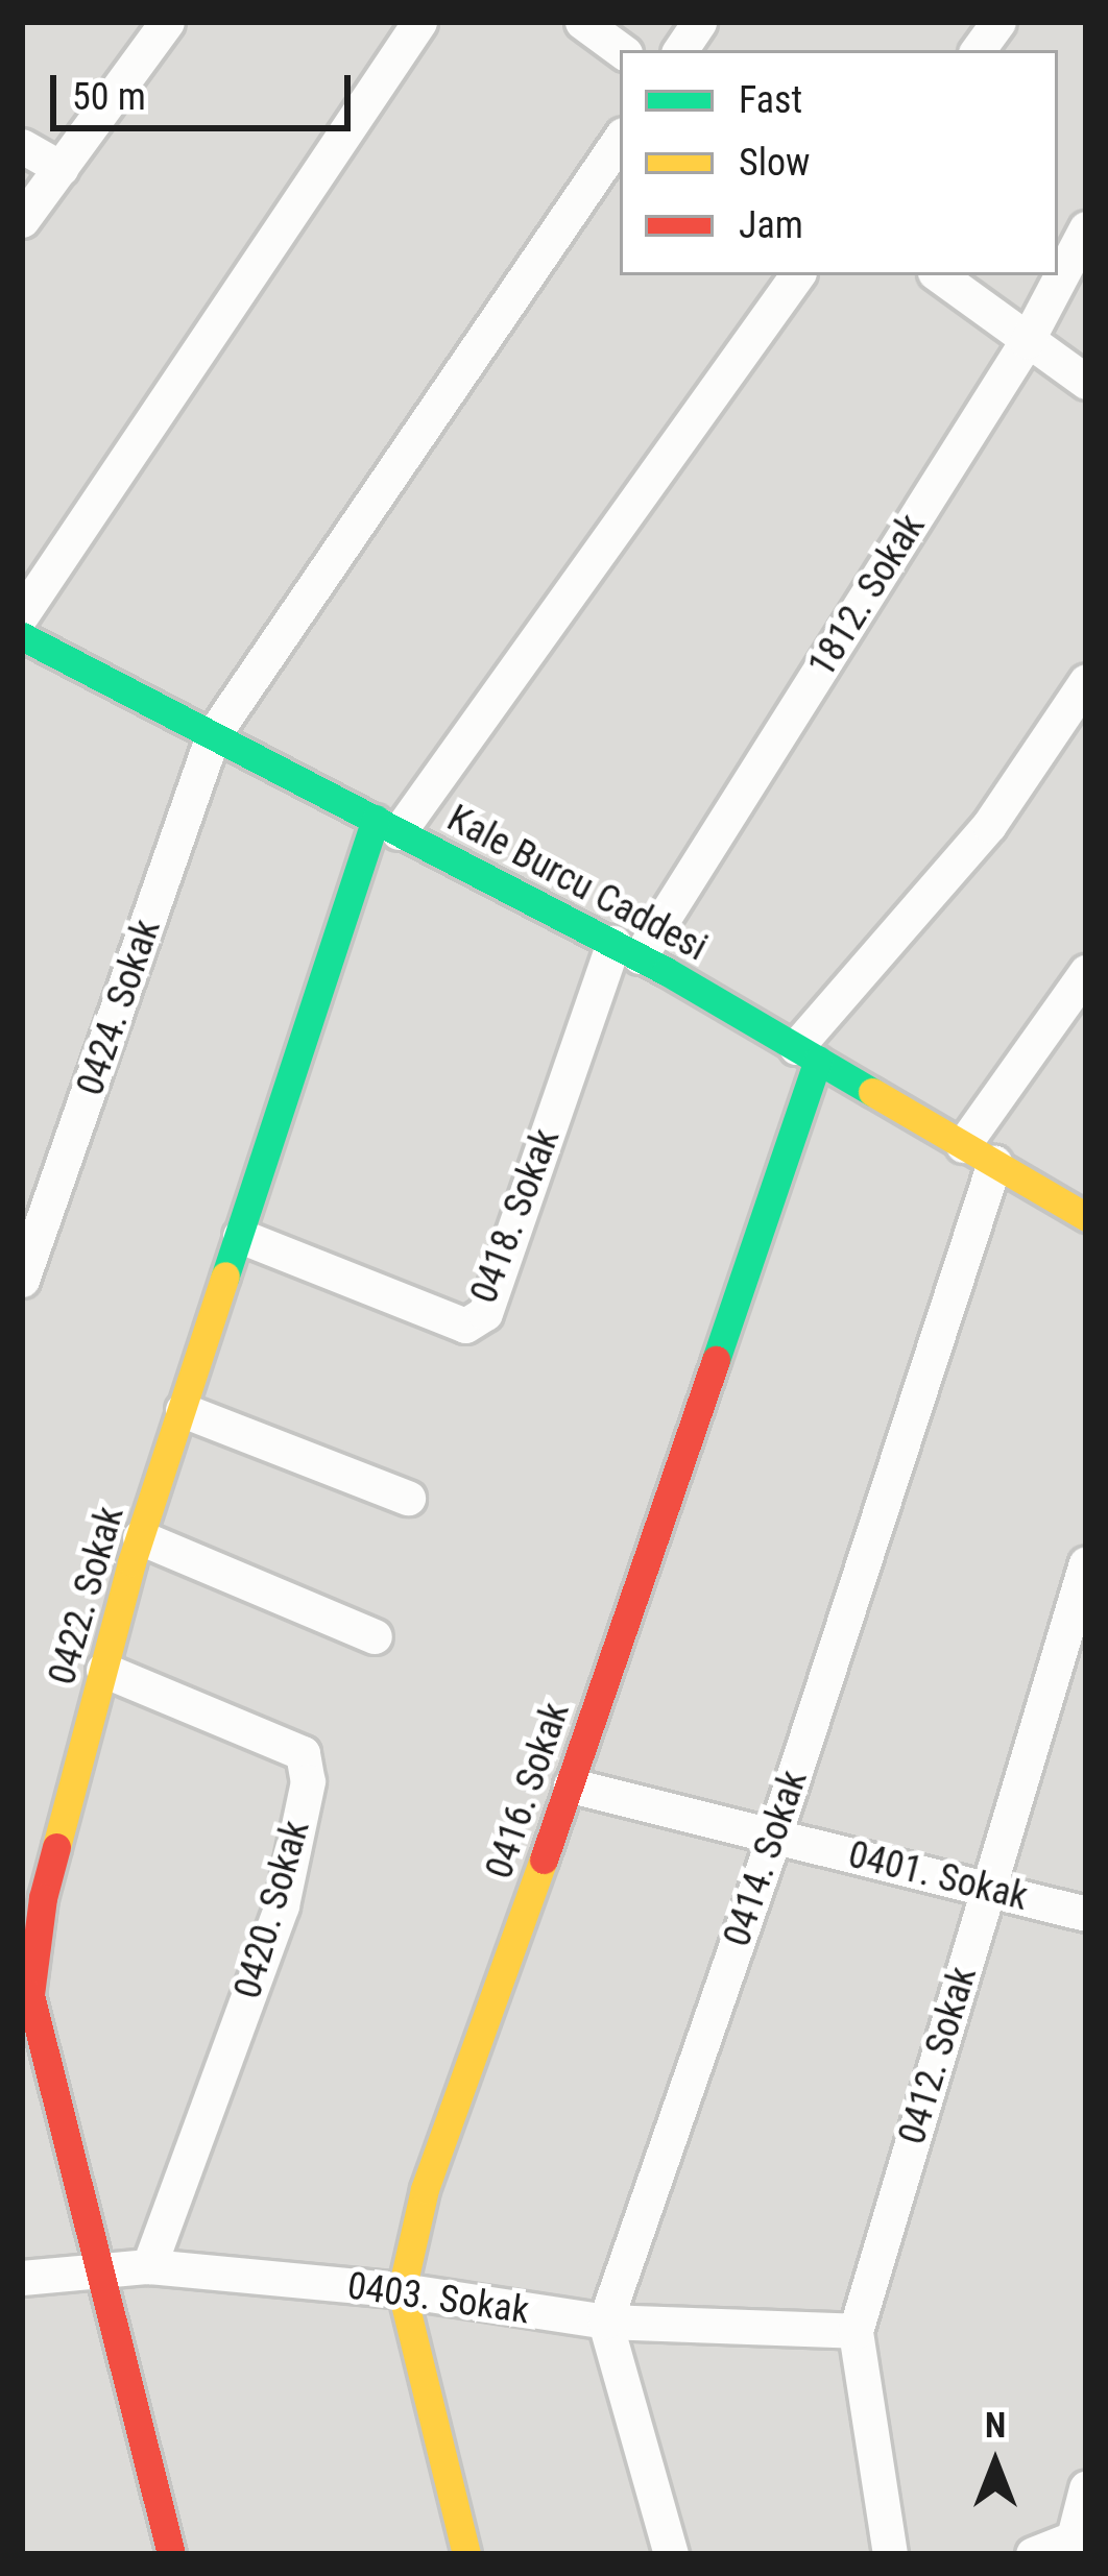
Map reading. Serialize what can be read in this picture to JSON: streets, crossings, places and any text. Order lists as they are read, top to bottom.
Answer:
{
  "streets": {
    "street": [
      "1812. Sokak",
      "Kale Burcu Caddesi",
      "0424. Sokak",
      "0418. Sokak",
      "0422. Sokak",
      "0416. Sokak",
      "0414. Sokak",
      "0401. Sokak",
      "0420. Sokak",
      "0412. Sokak",
      "0403. Sokak"
    ]
  },
  "crossings": [
    ["1812. Sokak", "Kale Burcu Caddesi"],
    ["1812. Sokak", "0418. Sokak"],
    ["Kale Burcu Caddesi", "0424. Sokak"],
    ["Kale Burcu Caddesi", "0418. Sokak"],
    ["Kale Burcu Caddesi", "0422. Sokak"],
    ["Kale Burcu Caddesi", "0416. Sokak"],
    ["Kale Burcu Caddesi", "0414. Sokak"],
    ["0418. Sokak", "0422. Sokak"],
    ["0422. Sokak", "0420. Sokak"],
    ["0422. Sokak", "0403. Sokak"],
    ["0416. Sokak", "0401. Sokak"],
    ["0416. Sokak", "0403. Sokak"],
    ["0414. Sokak", "0401. Sokak"],
    ["0414. Sokak", "0403. Sokak"],
    ["0401. Sokak", "0412. Sokak"],
    ["0420. Sokak", "0403. Sokak"],
    ["0412. Sokak", "0403. Sokak"]
  ],
  "legend": ["Fast", "Slow", "Jam"],
  "scale_bar": "50 m",
  "north": "top"
}
